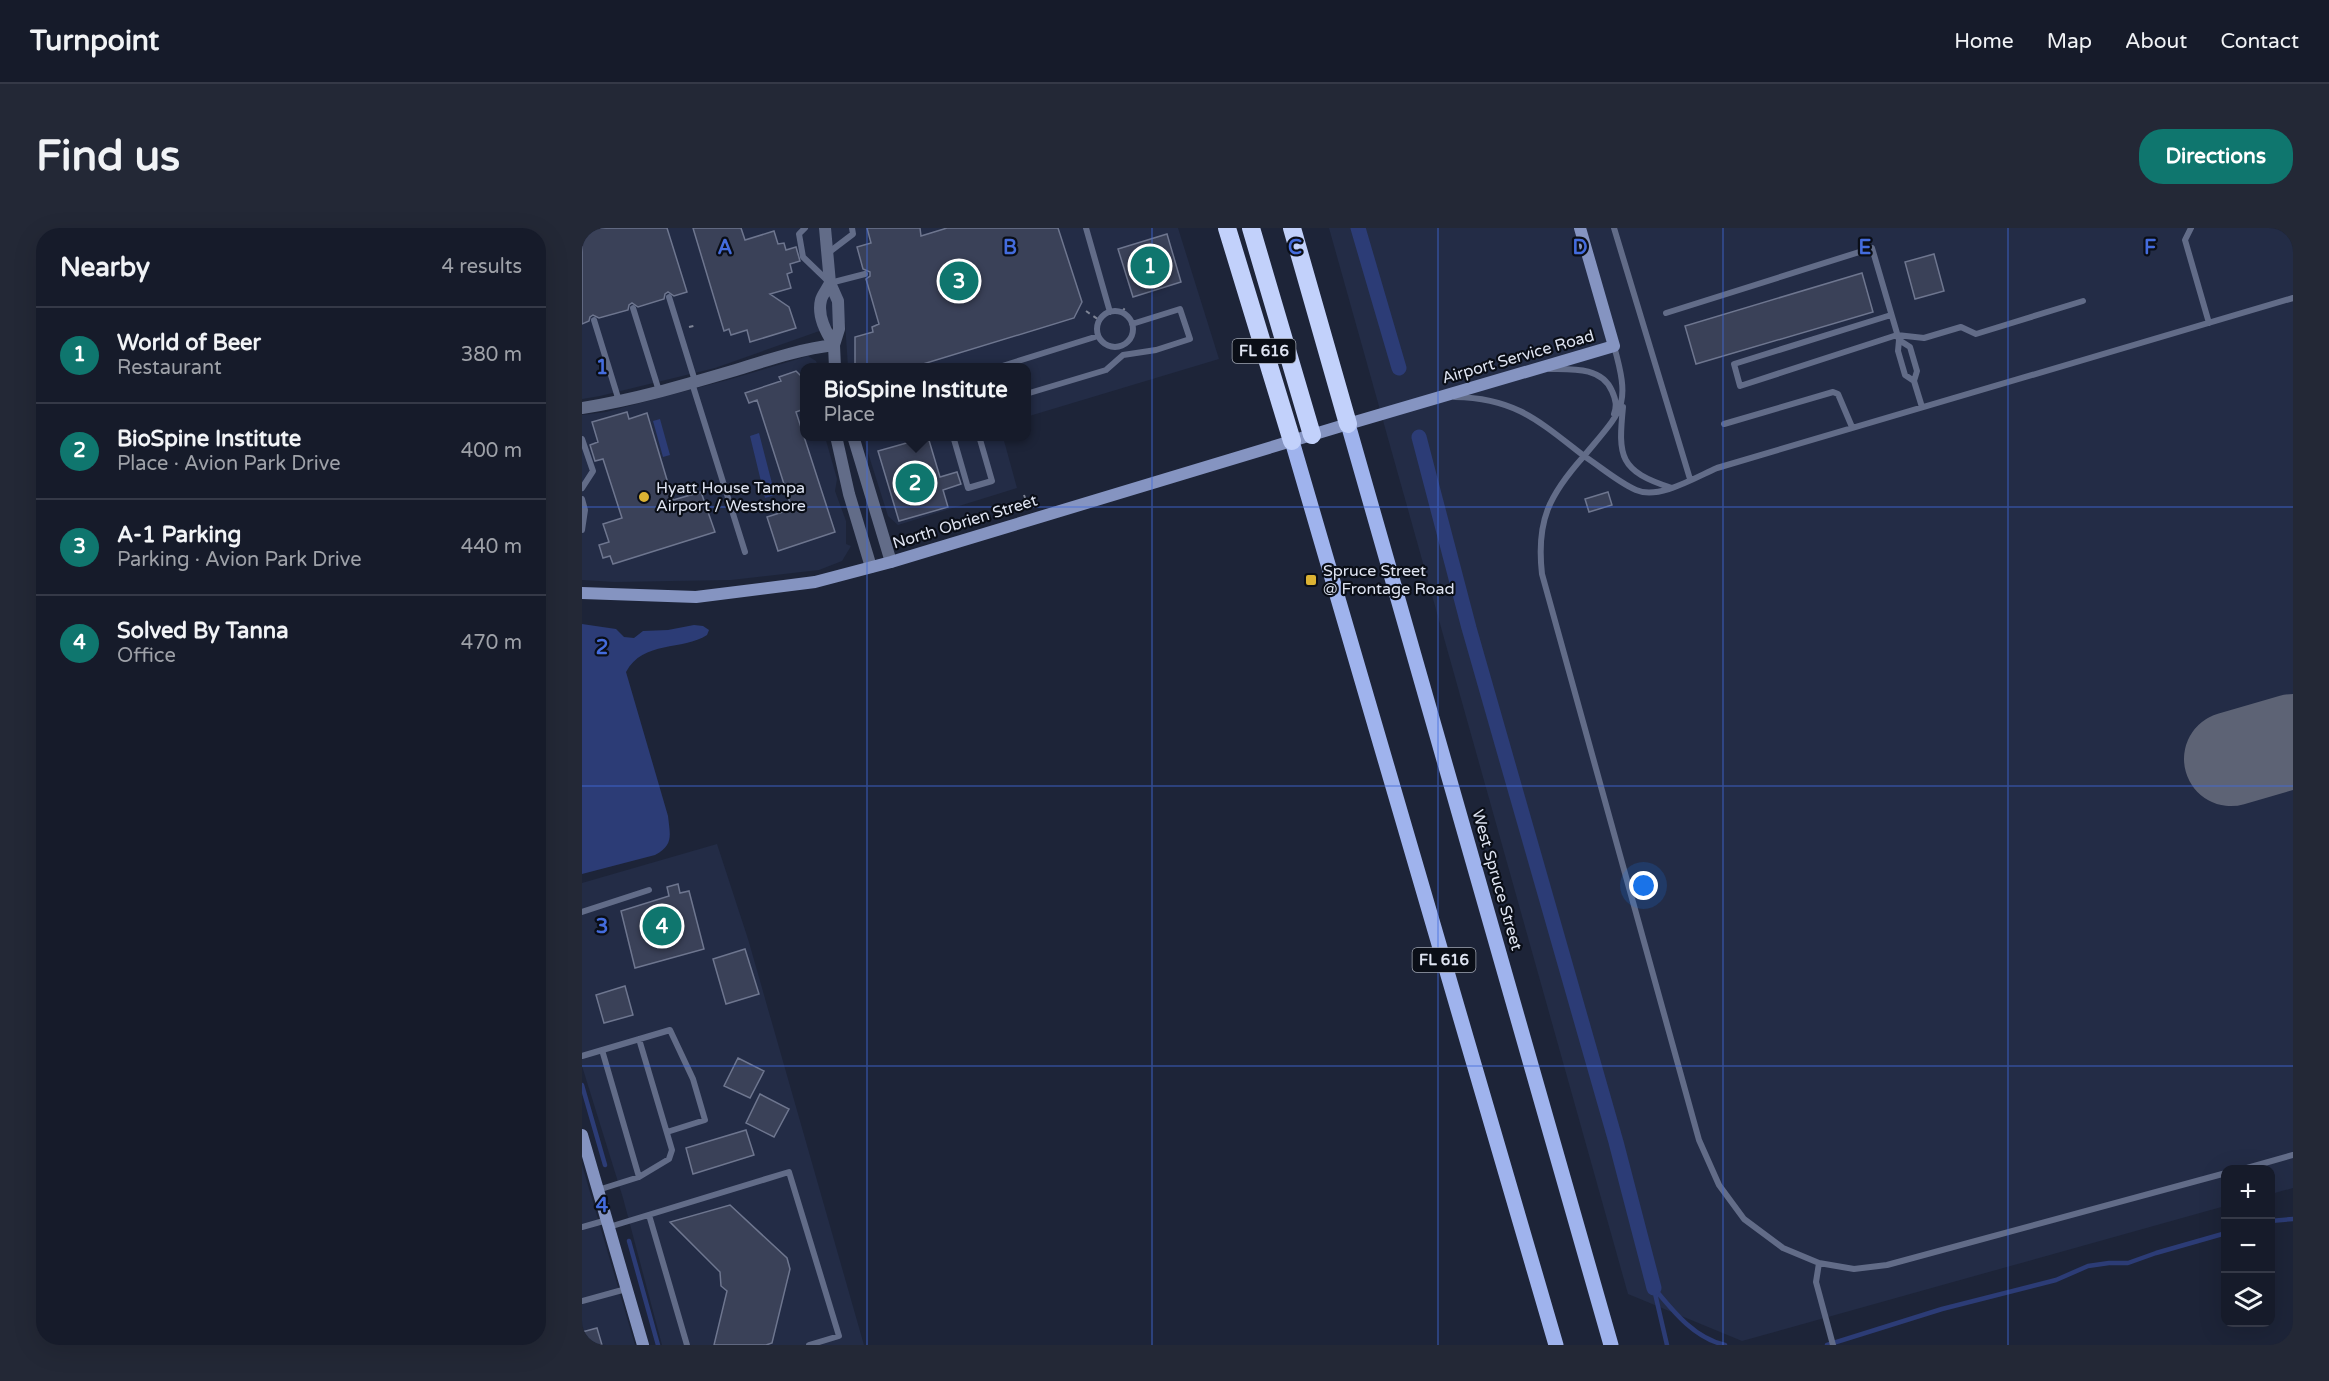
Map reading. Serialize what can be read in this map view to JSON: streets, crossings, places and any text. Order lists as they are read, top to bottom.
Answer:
{
  "streets": {
    "highway": ["FL 616"],
    "main road": ["West Spruce Street"],
    "street": ["Airport Service Road", "North Obrien Street"]
  },
  "crossings": [
    ["FL 616", "Airport Service Road"],
    ["FL 616", "North Obrien Street"],
    ["FL 616", "West Spruce Street"],
    ["Airport Service Road", "North Obrien Street"],
    ["Airport Service Road", "West Spruce Street"],
    ["North Obrien Street", "West Spruce Street"]
  ],
  "places": {
    "other": ["Hyatt House Tampa Airport / Westshore"],
    "transit": ["Spruce Street @ Frontage Road"]
  },
  "page": {
    "header": "Turnpoint",
    "nav": [
      "Home",
      "Map",
      "About",
      "Contact"
    ],
    "buttons": "Directions",
    "title": "Find us",
    "heading": ["Nearby", "4 results"],
    "pins": [
      "1",
      "3",
      "2",
      "4"
    ],
    "list": [
      {
        "mark": "1",
        "name": "World of Beer",
        "note": "Restaurant",
        "value": "380 m"
      },
      {
        "mark": "2",
        "name": "BioSpine Institute",
        "note": "Place · Avion Park Drive",
        "value": "400 m"
      },
      {
        "mark": "3",
        "name": "A-1 Parking",
        "note": "Parking · Avion Park Drive",
        "value": "440 m"
      },
      {
        "mark": "4",
        "name": "Solved By Tanna",
        "note": "Office",
        "value": "470 m"
      }
    ],
    "popup": ["BioSpine Institute", "Place"],
    "map_buttons": ["+", "−"]
  },
  "grid": {
    "columns": [
      "A",
      "B",
      "C",
      "D",
      "E",
      "F"
    ],
    "rows": [
      "1",
      "2",
      "3",
      "4"
    ]
  }
}
